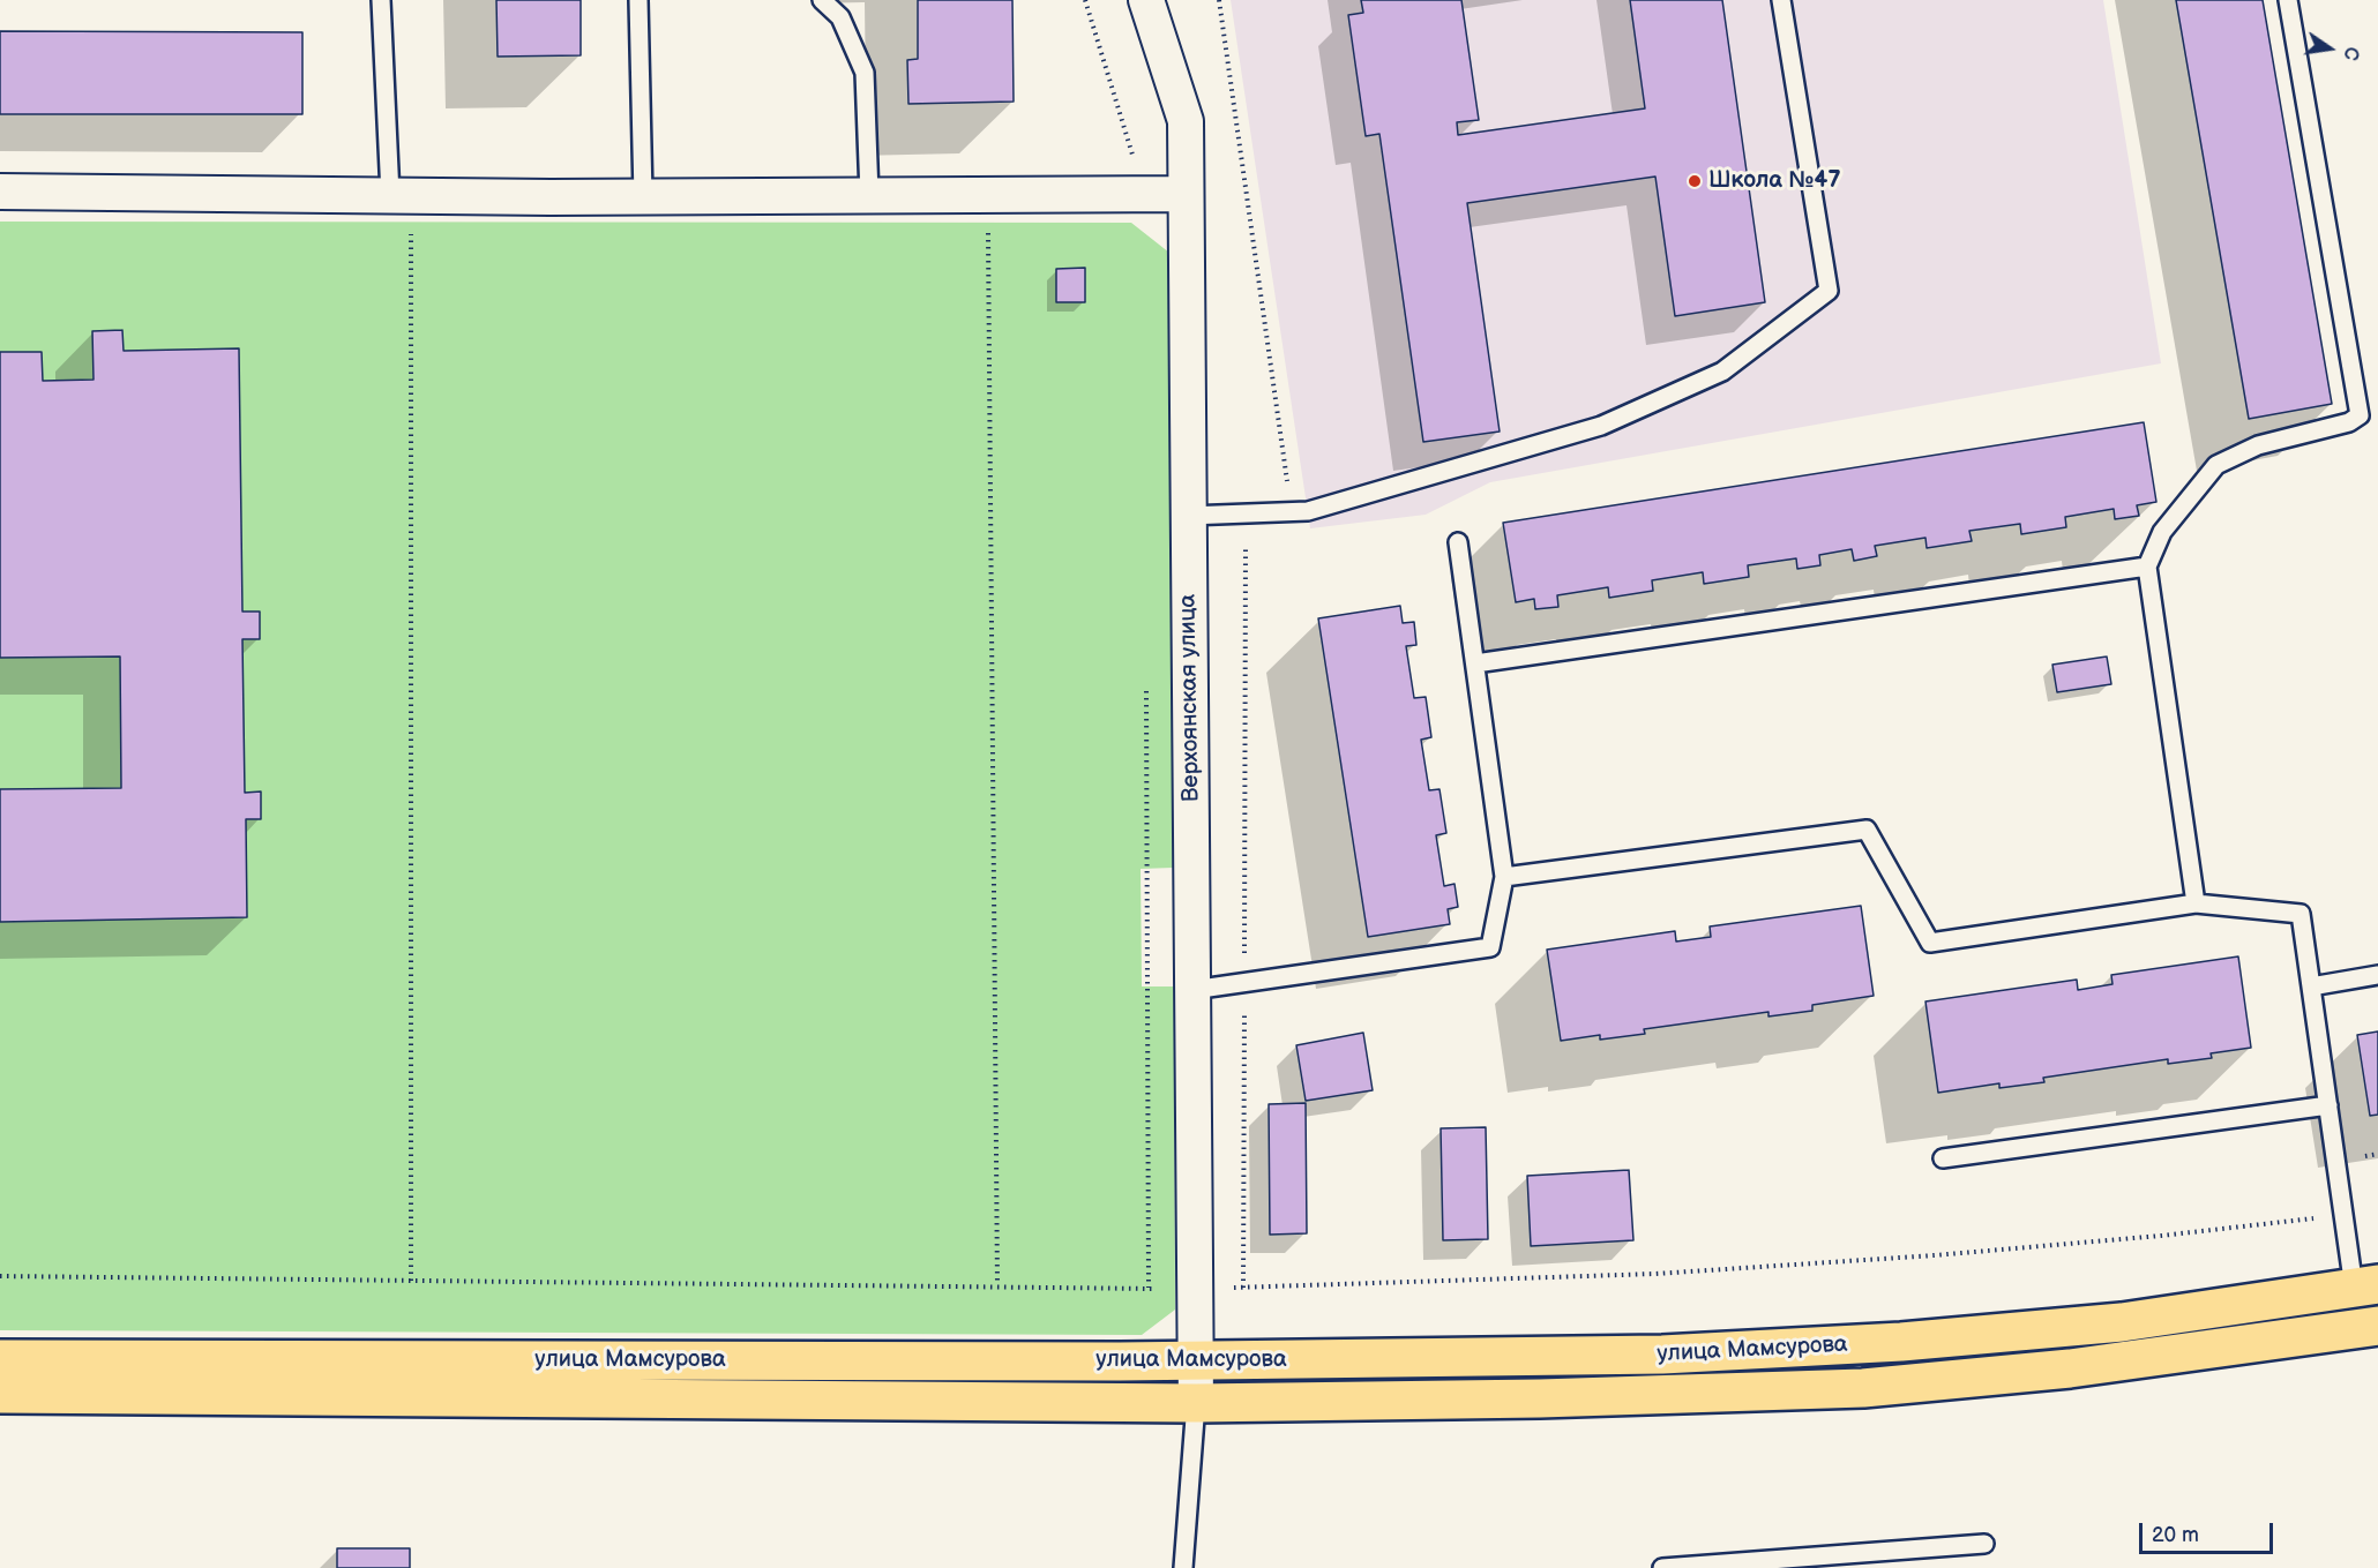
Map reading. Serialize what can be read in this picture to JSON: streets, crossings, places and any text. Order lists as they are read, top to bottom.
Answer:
{
  "streets": {
    "main road": ["улица Мамсурова"],
    "street": ["Верхоянская улица"]
  },
  "crossings": [
    ["Верхоянская улица", "улица Мамсурова"]
  ],
  "places": ["Школа №47"],
  "scale_bar": "20 m",
  "north": "right"
}
